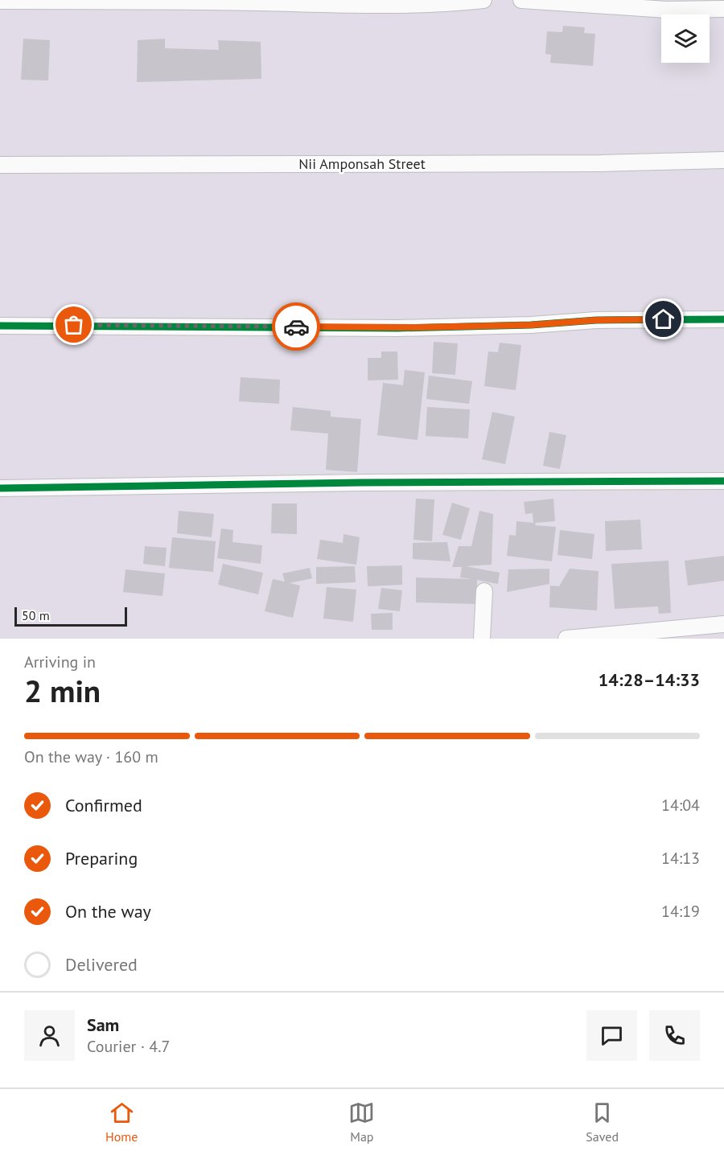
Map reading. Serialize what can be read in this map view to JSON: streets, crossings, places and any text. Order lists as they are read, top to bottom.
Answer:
{
  "streets": {
    "street": ["Nii Amponsah Street"]
  },
  "scale_bar": "50 m",
  "page": {
    "scale": "50 m",
    "heading": ["2 min", "Arriving in", "14:28–14:33"],
    "panel": ["Sam", "Courier · 4.7"],
    "bar": "On the way · 160 m",
    "list": [
      ["Confirmed", "14:04"],
      ["Preparing", "14:13"],
      ["On the way", "14:19"],
      "Delivered"
    ],
    "tabs": ["Home", "Map", "Saved"]
  }
}
